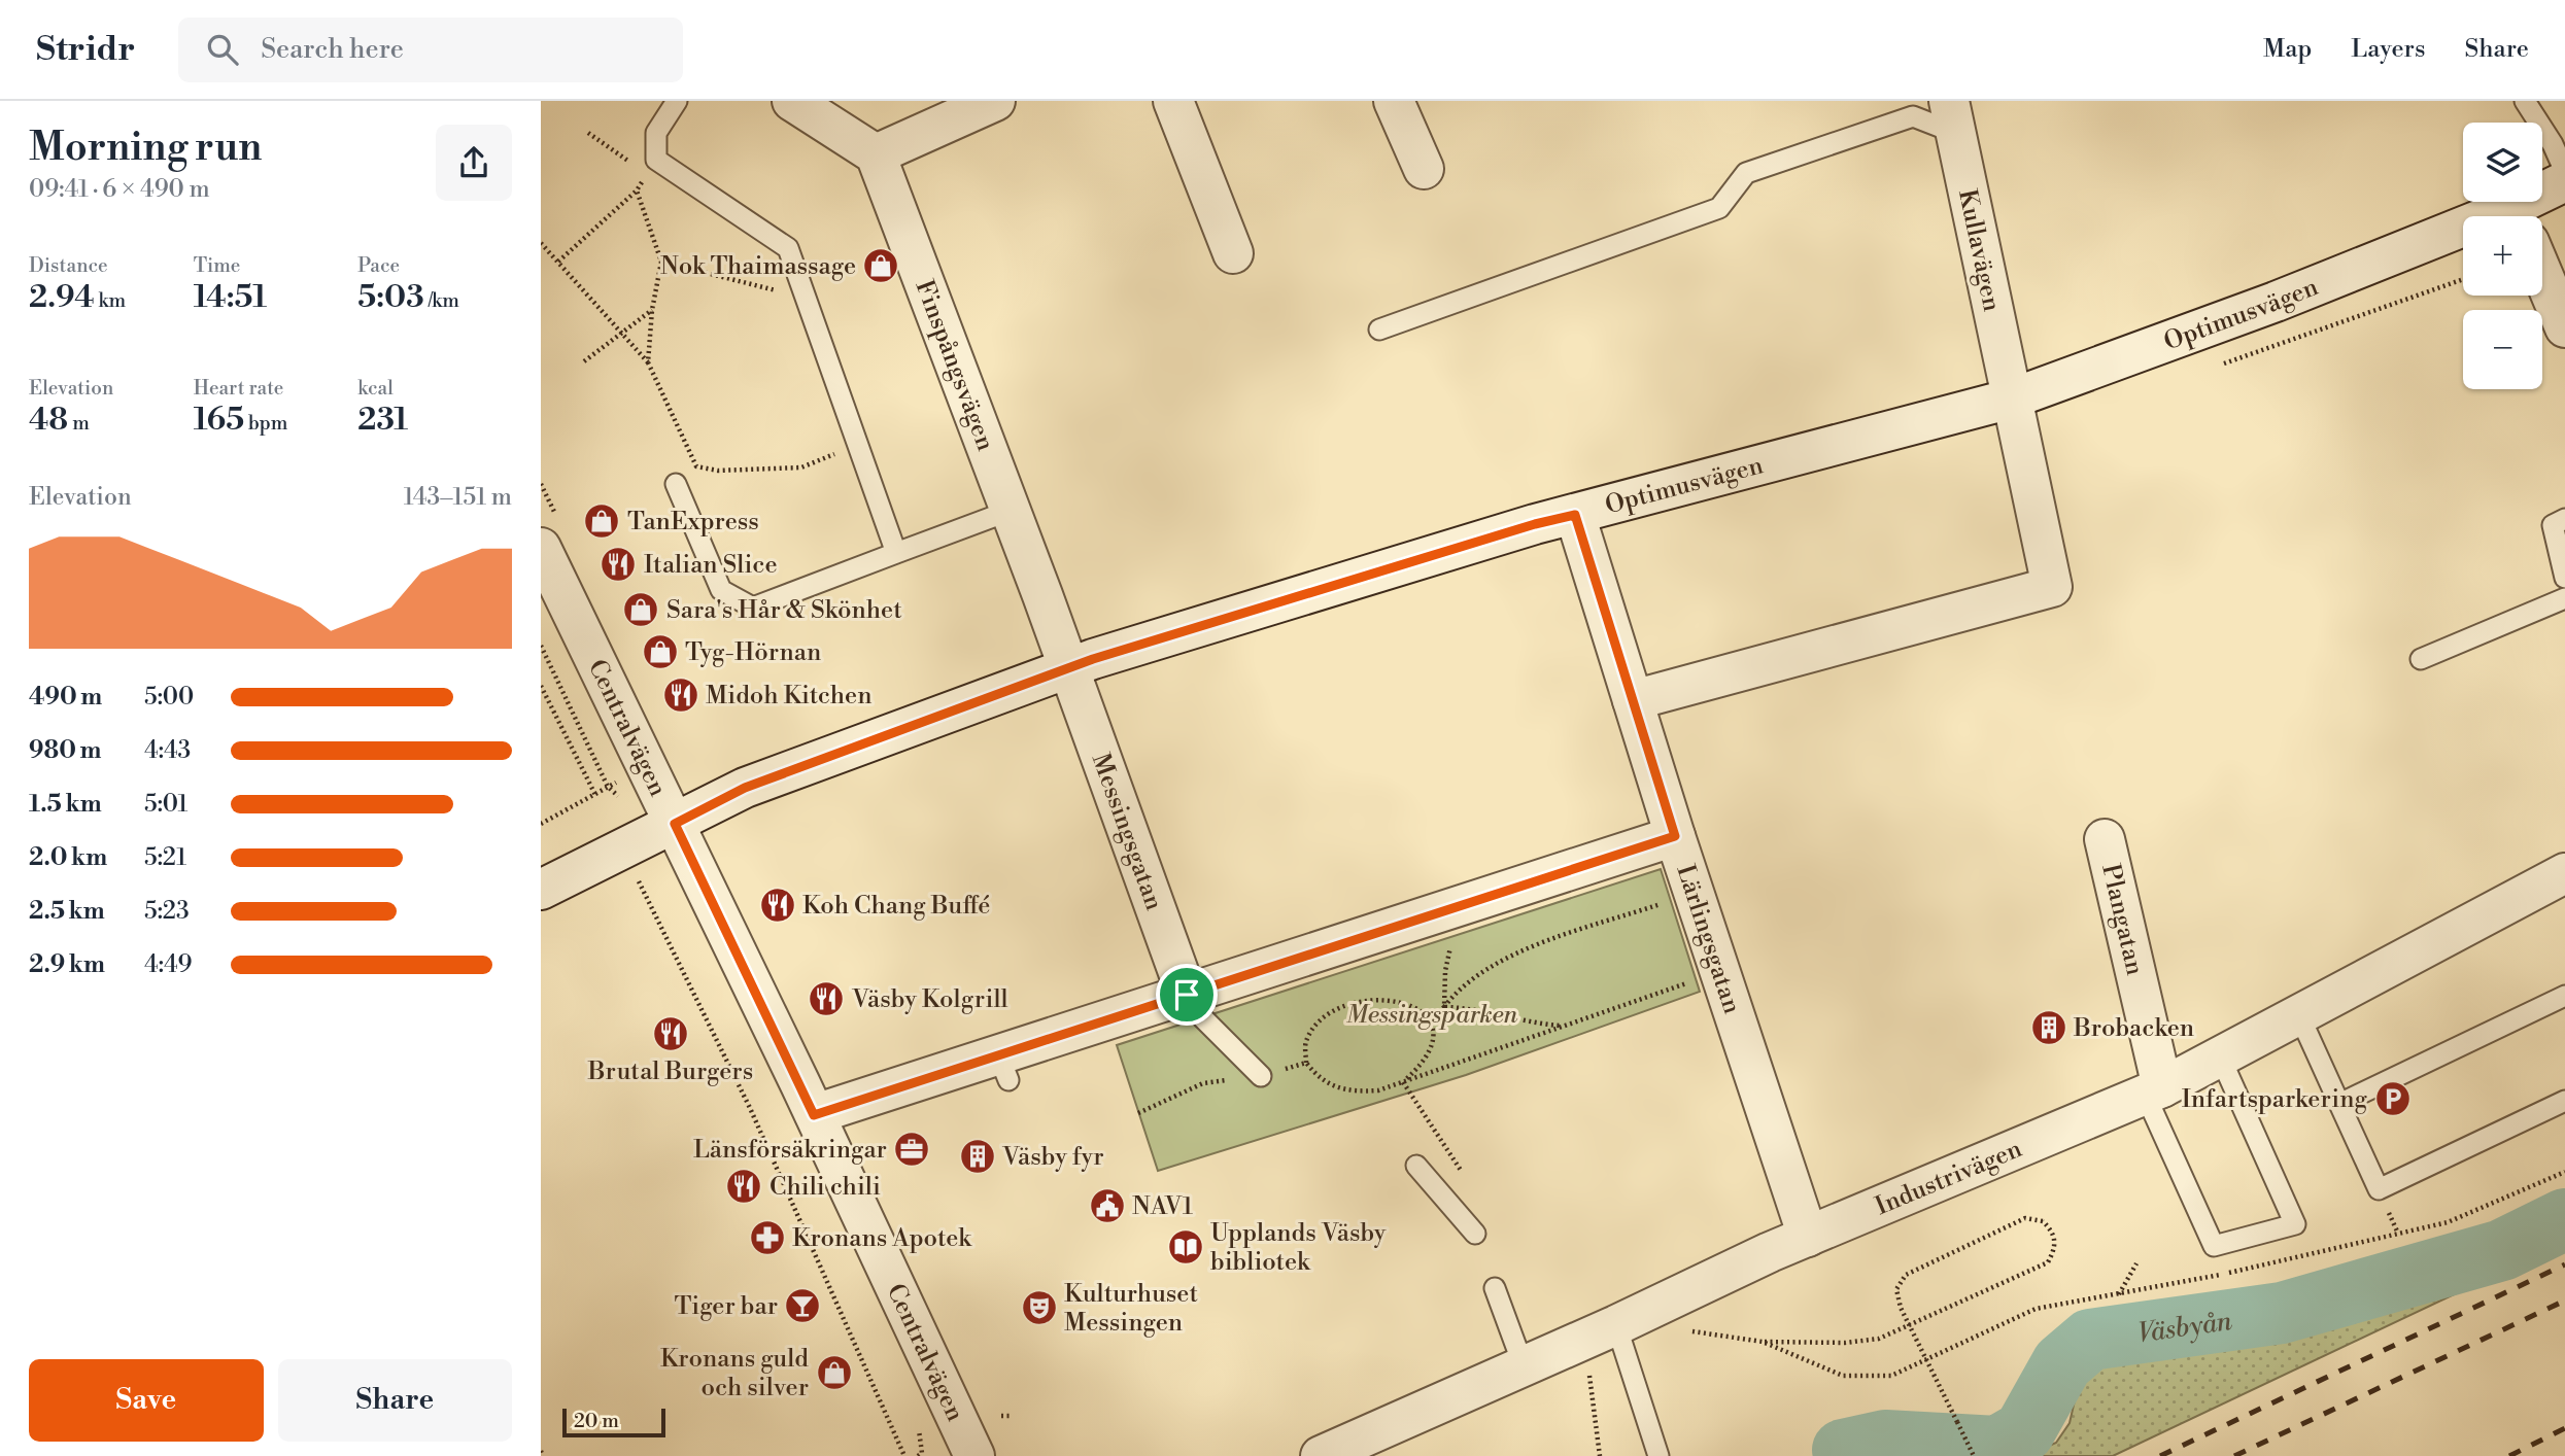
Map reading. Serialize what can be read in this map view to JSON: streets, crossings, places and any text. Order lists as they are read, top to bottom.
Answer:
{
  "streets": {
    "street": [
      "Kullavägen",
      "Optimusvägen",
      "Finspångsvägen",
      "Centralvägen",
      "Messingsgatan",
      "Plangatan",
      "Lärlingsgatan",
      "Industrivägen"
    ]
  },
  "crossings": [
    ["Kullavägen", "Optimusvägen"],
    ["Optimusvägen", "Finspångsvägen"],
    ["Optimusvägen", "Centralvägen"],
    ["Optimusvägen", "Messingsgatan"],
    ["Optimusvägen", "Lärlingsgatan"],
    ["Finspångsvägen", "Messingsgatan"],
    ["Plangatan", "Industrivägen"],
    ["Lärlingsgatan", "Industrivägen"]
  ],
  "water": ["Väsbyån"],
  "parks": ["Messingsparken"],
  "places": {
    "shop": [
      "Nok Thaimassage",
      "TanExpress",
      "Sara's Hår & Skönhet",
      "Tyg-Hörnan",
      "Kronans guld och silver"
    ],
    "restaurant": [
      "Italian Slice",
      "Midoh Kitchen",
      "Koh Chang Buffé",
      "Väsby Kolgrill",
      "Brutal Burgers",
      "Chili chili"
    ],
    "building": ["Brobacken", "Väsby fyr"],
    "parking": ["Infartsparkering"],
    "office": ["Länsförsäkringar"],
    "public building": ["NAV1"],
    "pharmacy": ["Kronans Apotek"],
    "library": ["Upplands Väsby bibliotek"],
    "bar": ["Tiger bar"],
    "theatre": ["Kulturhuset Messingen"]
  },
  "scale_bar": "20 m",
  "page": {
    "header": "Stridr",
    "search": "Search here",
    "nav": ["Map", "Layers", "Share"],
    "heading": ["Morning run", "09:41 · 6 × 490 m"],
    "map_buttons": ["+", "−"],
    "stats": [
      ["Distance", "2.94 km"],
      ["Time", "14:51"],
      ["Pace", "5:03 /km"],
      ["Elevation", "48 m"],
      ["Heart rate", "165 bpm"],
      ["kcal", "231"]
    ],
    "chart": ["Elevation", "143–151 m"],
    "list": [
      {
        "name": "490 m",
        "note": "5:00"
      },
      {
        "name": "980 m",
        "note": "4:43"
      },
      {
        "name": "1.5 km",
        "note": "5:01"
      },
      {
        "name": "2.0 km",
        "note": "5:21"
      },
      {
        "name": "2.5 km",
        "note": "5:23"
      },
      {
        "name": "2.9 km",
        "note": "4:49"
      }
    ],
    "buttons": ["Save", "Share"],
    "scale": "20 m"
  }
}
